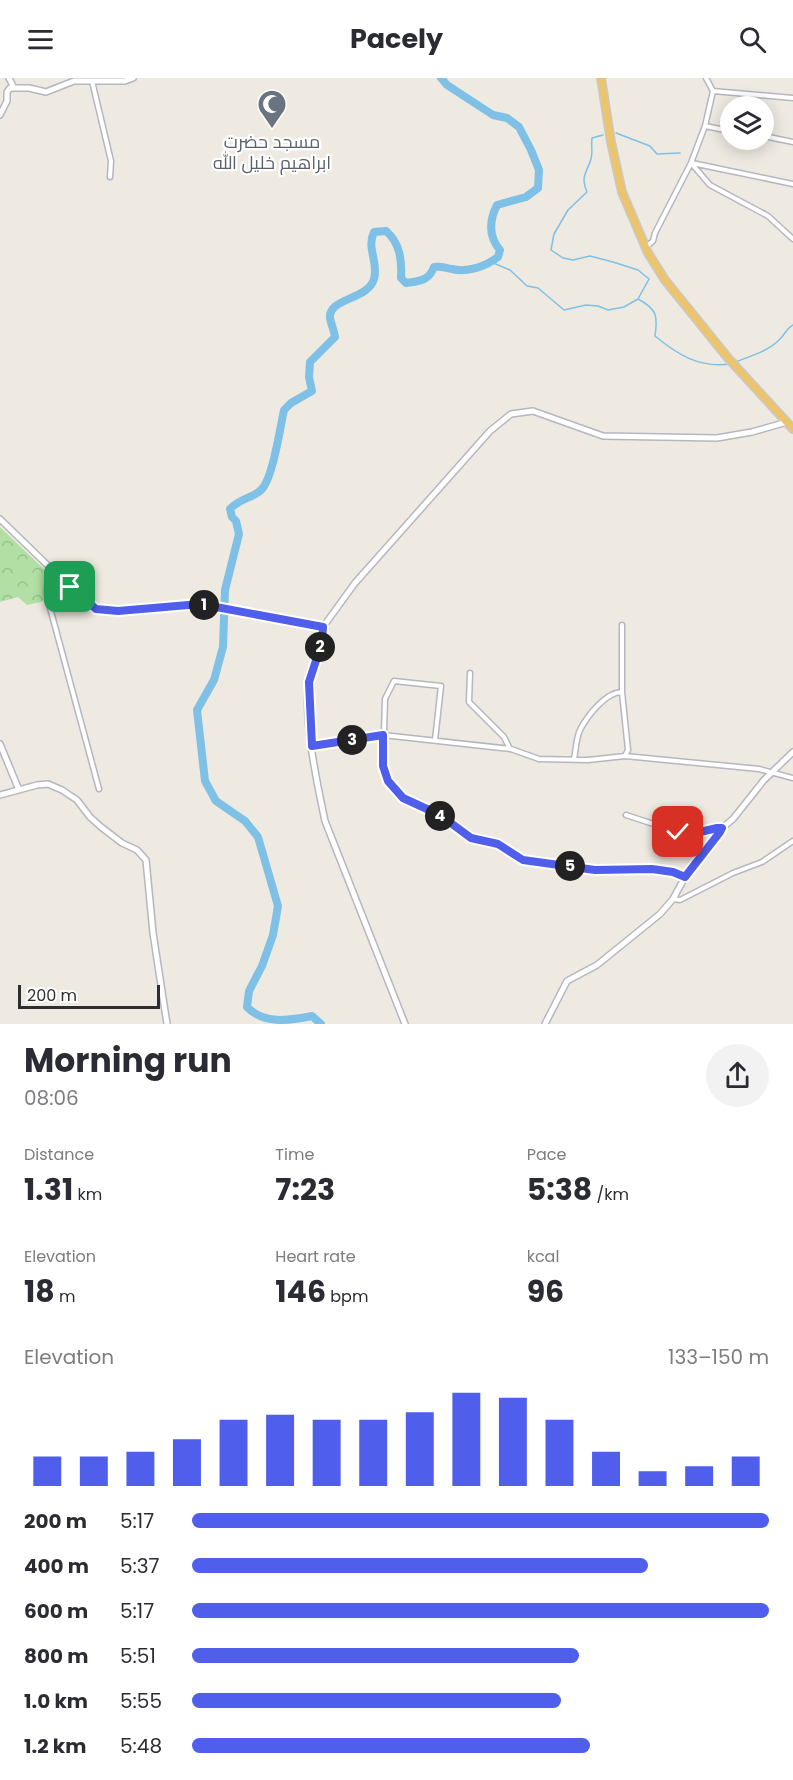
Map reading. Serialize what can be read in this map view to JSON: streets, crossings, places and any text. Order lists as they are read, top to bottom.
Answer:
{
  "places": {
    "mosque": ["مسجد حضرت ابراهیم خلیل الله"]
  },
  "scale_bar": "200 m",
  "page": {
    "header": "Pacely",
    "pins": [
      "1",
      "2",
      "3",
      "4",
      "5"
    ],
    "scale": "200 m",
    "heading": ["Morning run", "08:06"],
    "stats": [
      ["Distance", "1.31 km"],
      ["Time", "7:23"],
      ["Pace", "5:38 /km"],
      ["Elevation", "18 m"],
      ["Heart rate", "146 bpm"],
      ["kcal", "96"]
    ],
    "chart": ["Elevation", "133–150 m"],
    "list": [
      {
        "name": "200 m",
        "note": "5:17"
      },
      {
        "name": "400 m",
        "note": "5:37"
      },
      {
        "name": "600 m",
        "note": "5:17"
      },
      {
        "name": "800 m",
        "note": "5:51"
      },
      {
        "name": "1.0 km",
        "note": "5:55"
      },
      {
        "name": "1.2 km",
        "note": "5:48"
      }
    ]
  }
}
